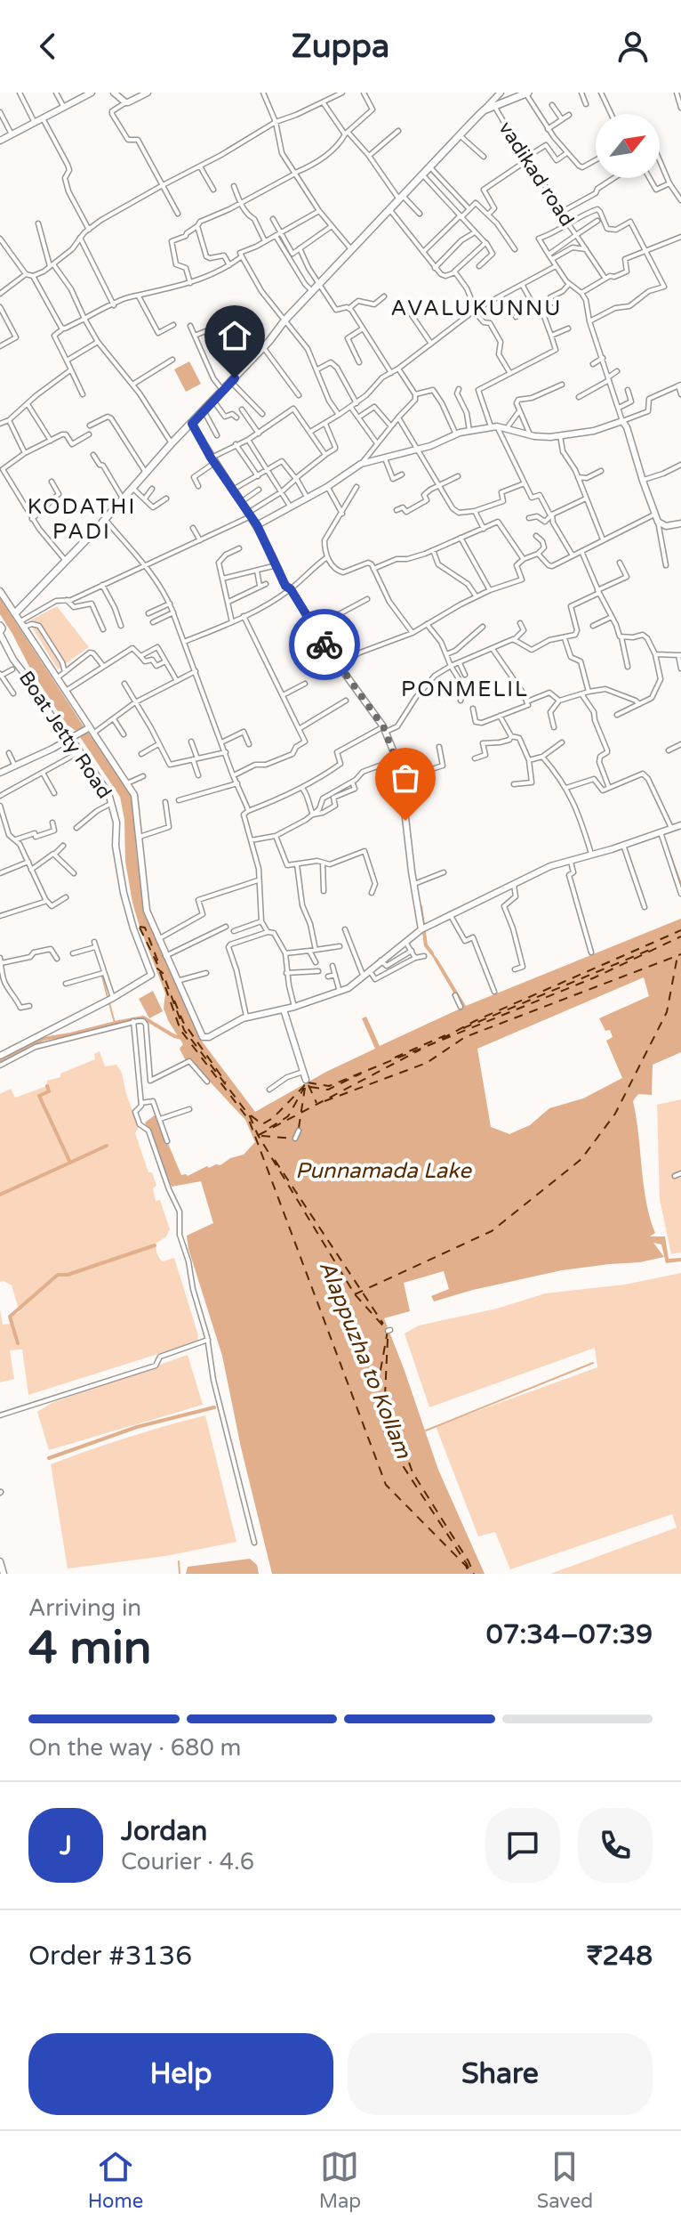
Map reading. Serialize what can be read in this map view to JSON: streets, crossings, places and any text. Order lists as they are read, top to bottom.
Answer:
{
  "streets": {
    "main road": ["Boat Jetty Road"],
    "street": ["vadikad road"]
  },
  "districts": ["AVALUKUNNU", "KODATHI PADI", "PONMELIL"],
  "water": ["Punnamada Lake", "Alappuzha to Kollam"],
  "north": "top right",
  "page": {
    "header": "Zuppa",
    "heading": ["4 min", "Arriving in", "07:34–07:39"],
    "panel": [
      "Jordan",
      "Courier · 4.6",
      "Order #3136",
      "₹248"
    ],
    "bar": "On the way · 680 m",
    "round": "J",
    "buttons": ["Help", "Share"],
    "tabs": ["Home", "Map", "Saved"]
  }
}
